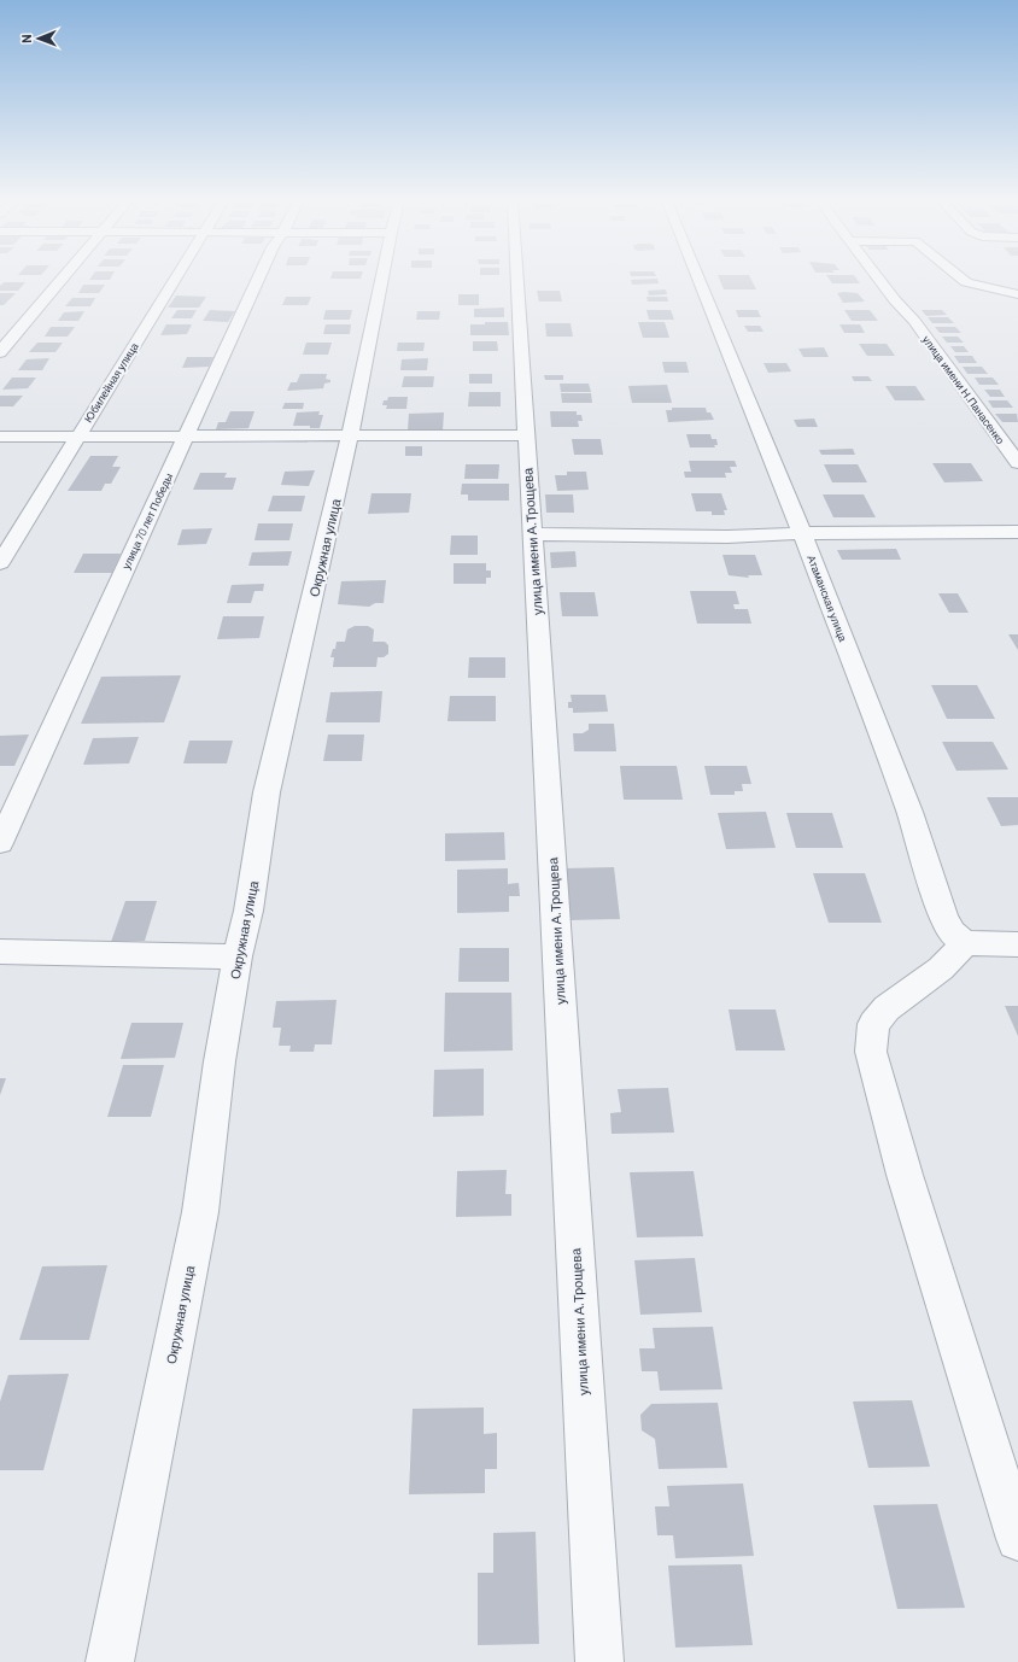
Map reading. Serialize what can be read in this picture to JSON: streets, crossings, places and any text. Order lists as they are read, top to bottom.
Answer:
{
  "streets": {
    "street": [
      "Юбилейная улица",
      "улица имени Н.Панасенко",
      "улица 70 лет Победы",
      "улица имени А.Трощева",
      "Окружная улица",
      "Атаманская улица"
    ]
  },
  "north": "left"
}
